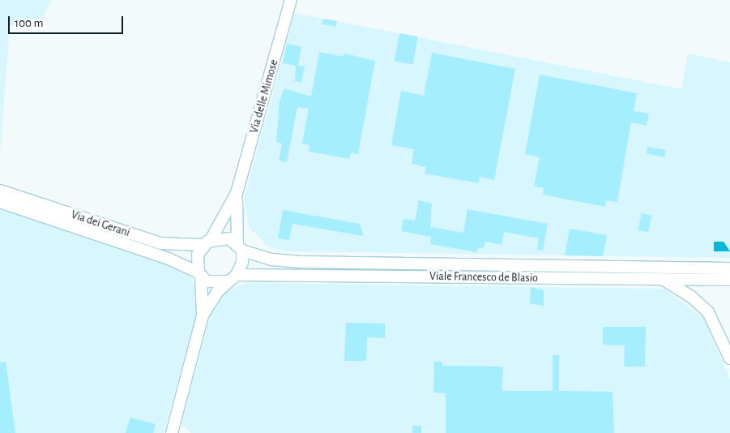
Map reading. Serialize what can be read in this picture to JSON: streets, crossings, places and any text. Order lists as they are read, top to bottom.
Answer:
{
  "streets": {
    "street": ["Via delle Mimose", "Via dei Gerani", "Viale Francesco de Blasio"]
  },
  "crossings": [
    ["Via delle Mimose", "Via dei Gerani"],
    ["Via delle Mimose", "Viale Francesco de Blasio"],
    ["Via dei Gerani", "Viale Francesco de Blasio"]
  ],
  "scale_bar": "100 m"
}
